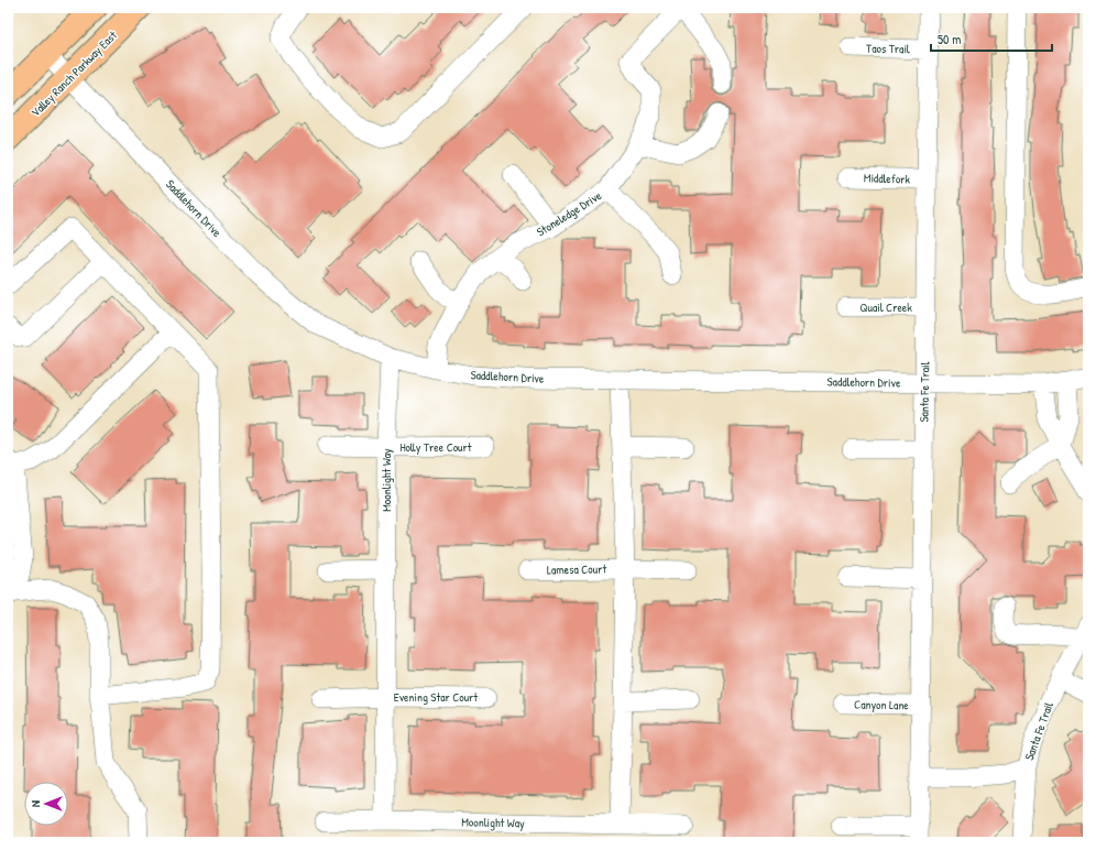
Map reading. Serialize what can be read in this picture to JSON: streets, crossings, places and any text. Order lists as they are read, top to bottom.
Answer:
{
  "streets": {
    "main road": ["Valley Ranch Parkway East"],
    "street": [
      "Taos Trail",
      "Middlefork",
      "Saddlehorn Drive",
      "Stoneledge Drive",
      "Quail Creek",
      "Santa Fe Trail",
      "Holly Tree Court",
      "Moonlight Way",
      "Lamesa Court",
      "Evening Star Court",
      "Canyon Lane"
    ]
  },
  "crossings": [
    ["Taos Trail", "Santa Fe Trail"],
    ["Valley Ranch Parkway East", "Saddlehorn Drive"],
    ["Middlefork", "Santa Fe Trail"],
    ["Saddlehorn Drive", "Stoneledge Drive"],
    ["Saddlehorn Drive", "Santa Fe Trail"],
    ["Saddlehorn Drive", "Moonlight Way"],
    ["Quail Creek", "Santa Fe Trail"],
    ["Santa Fe Trail", "Canyon Lane"],
    ["Holly Tree Court", "Moonlight Way"],
    ["Moonlight Way", "Evening Star Court"]
  ],
  "scale_bar": "50 m",
  "north": "left"
}
